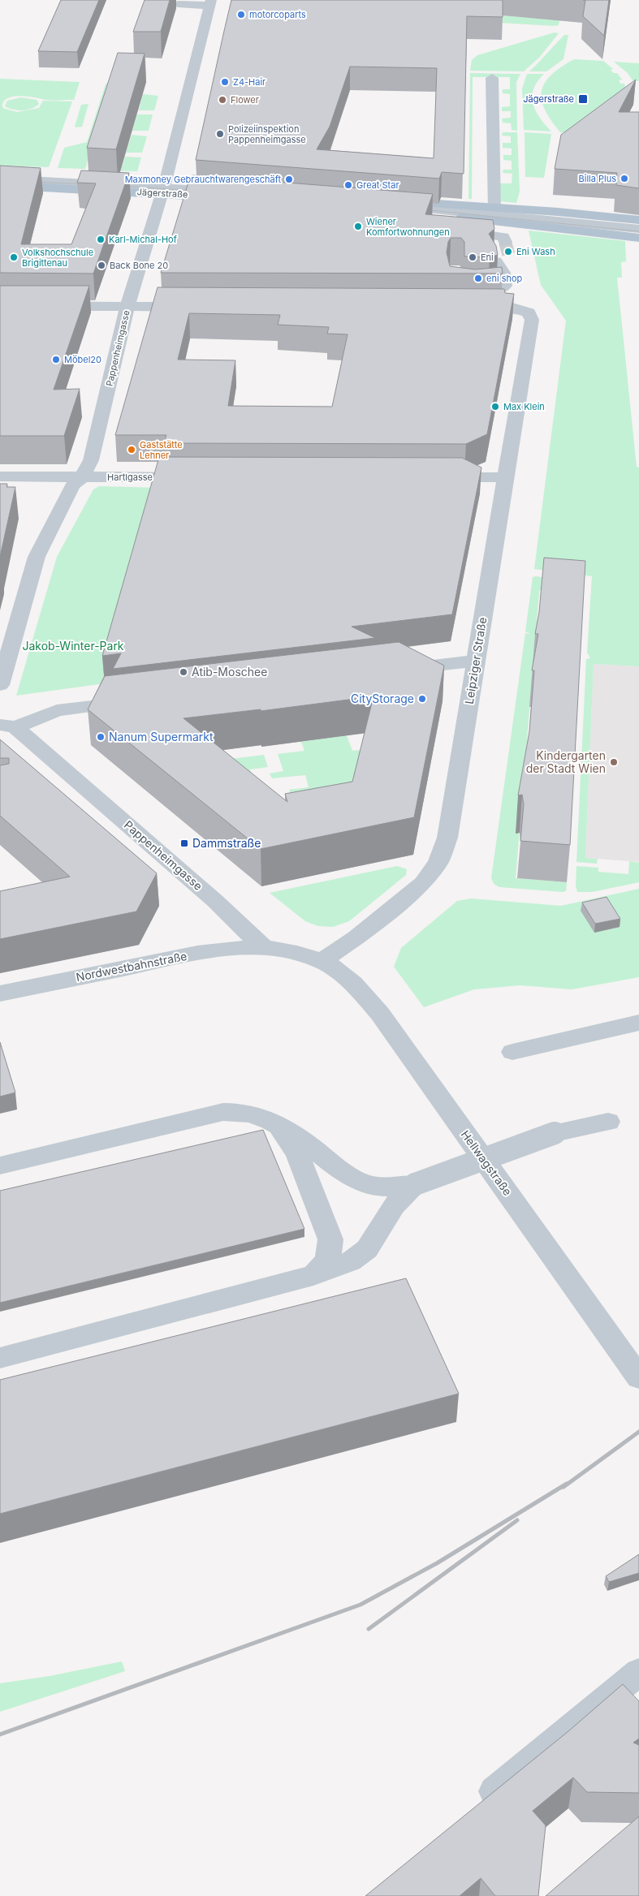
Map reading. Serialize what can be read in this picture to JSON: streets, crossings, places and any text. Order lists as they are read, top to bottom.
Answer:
{
  "streets": {
    "main road": ["Jägerstraße"],
    "street": [
      "Pappenheimgasse",
      "Hartlgasse",
      "Leipziger Straße",
      "Nordwestbahnstraße",
      "Hellwagstraße"
    ]
  },
  "crossings": [
    ["Jägerstraße", "Pappenheimgasse"],
    ["Pappenheimgasse", "Hartlgasse"],
    ["Pappenheimgasse", "Nordwestbahnstraße"],
    ["Leipziger Straße", "Hellwagstraße"]
  ],
  "parks": ["Jakob-Winter-Park"],
  "places": {
    "other": [
      "motorcoparts",
      "Z4-Hair",
      "Flower",
      "Polizeiinspektion Pappenheimgasse",
      "Billa Plus",
      "Maxmoney Gebrauchtwarengeschäft",
      "Great Star",
      "Wiener Komfortwohnungen",
      "Karl-Michal-Hof",
      "Eni Wash",
      "Volkshochschule Brigittenau",
      "Eni",
      "Back Bone 20",
      "eni shop",
      "Möbel20",
      "Max Klein",
      "Gaststätte Lehner",
      "Atib-Moschee",
      "CityStorage",
      "Nanum Supermarkt",
      "Kindergarten der Stadt Wien"
    ],
    "transit": ["Jägerstraße", "Dammstraße"]
  }
}
